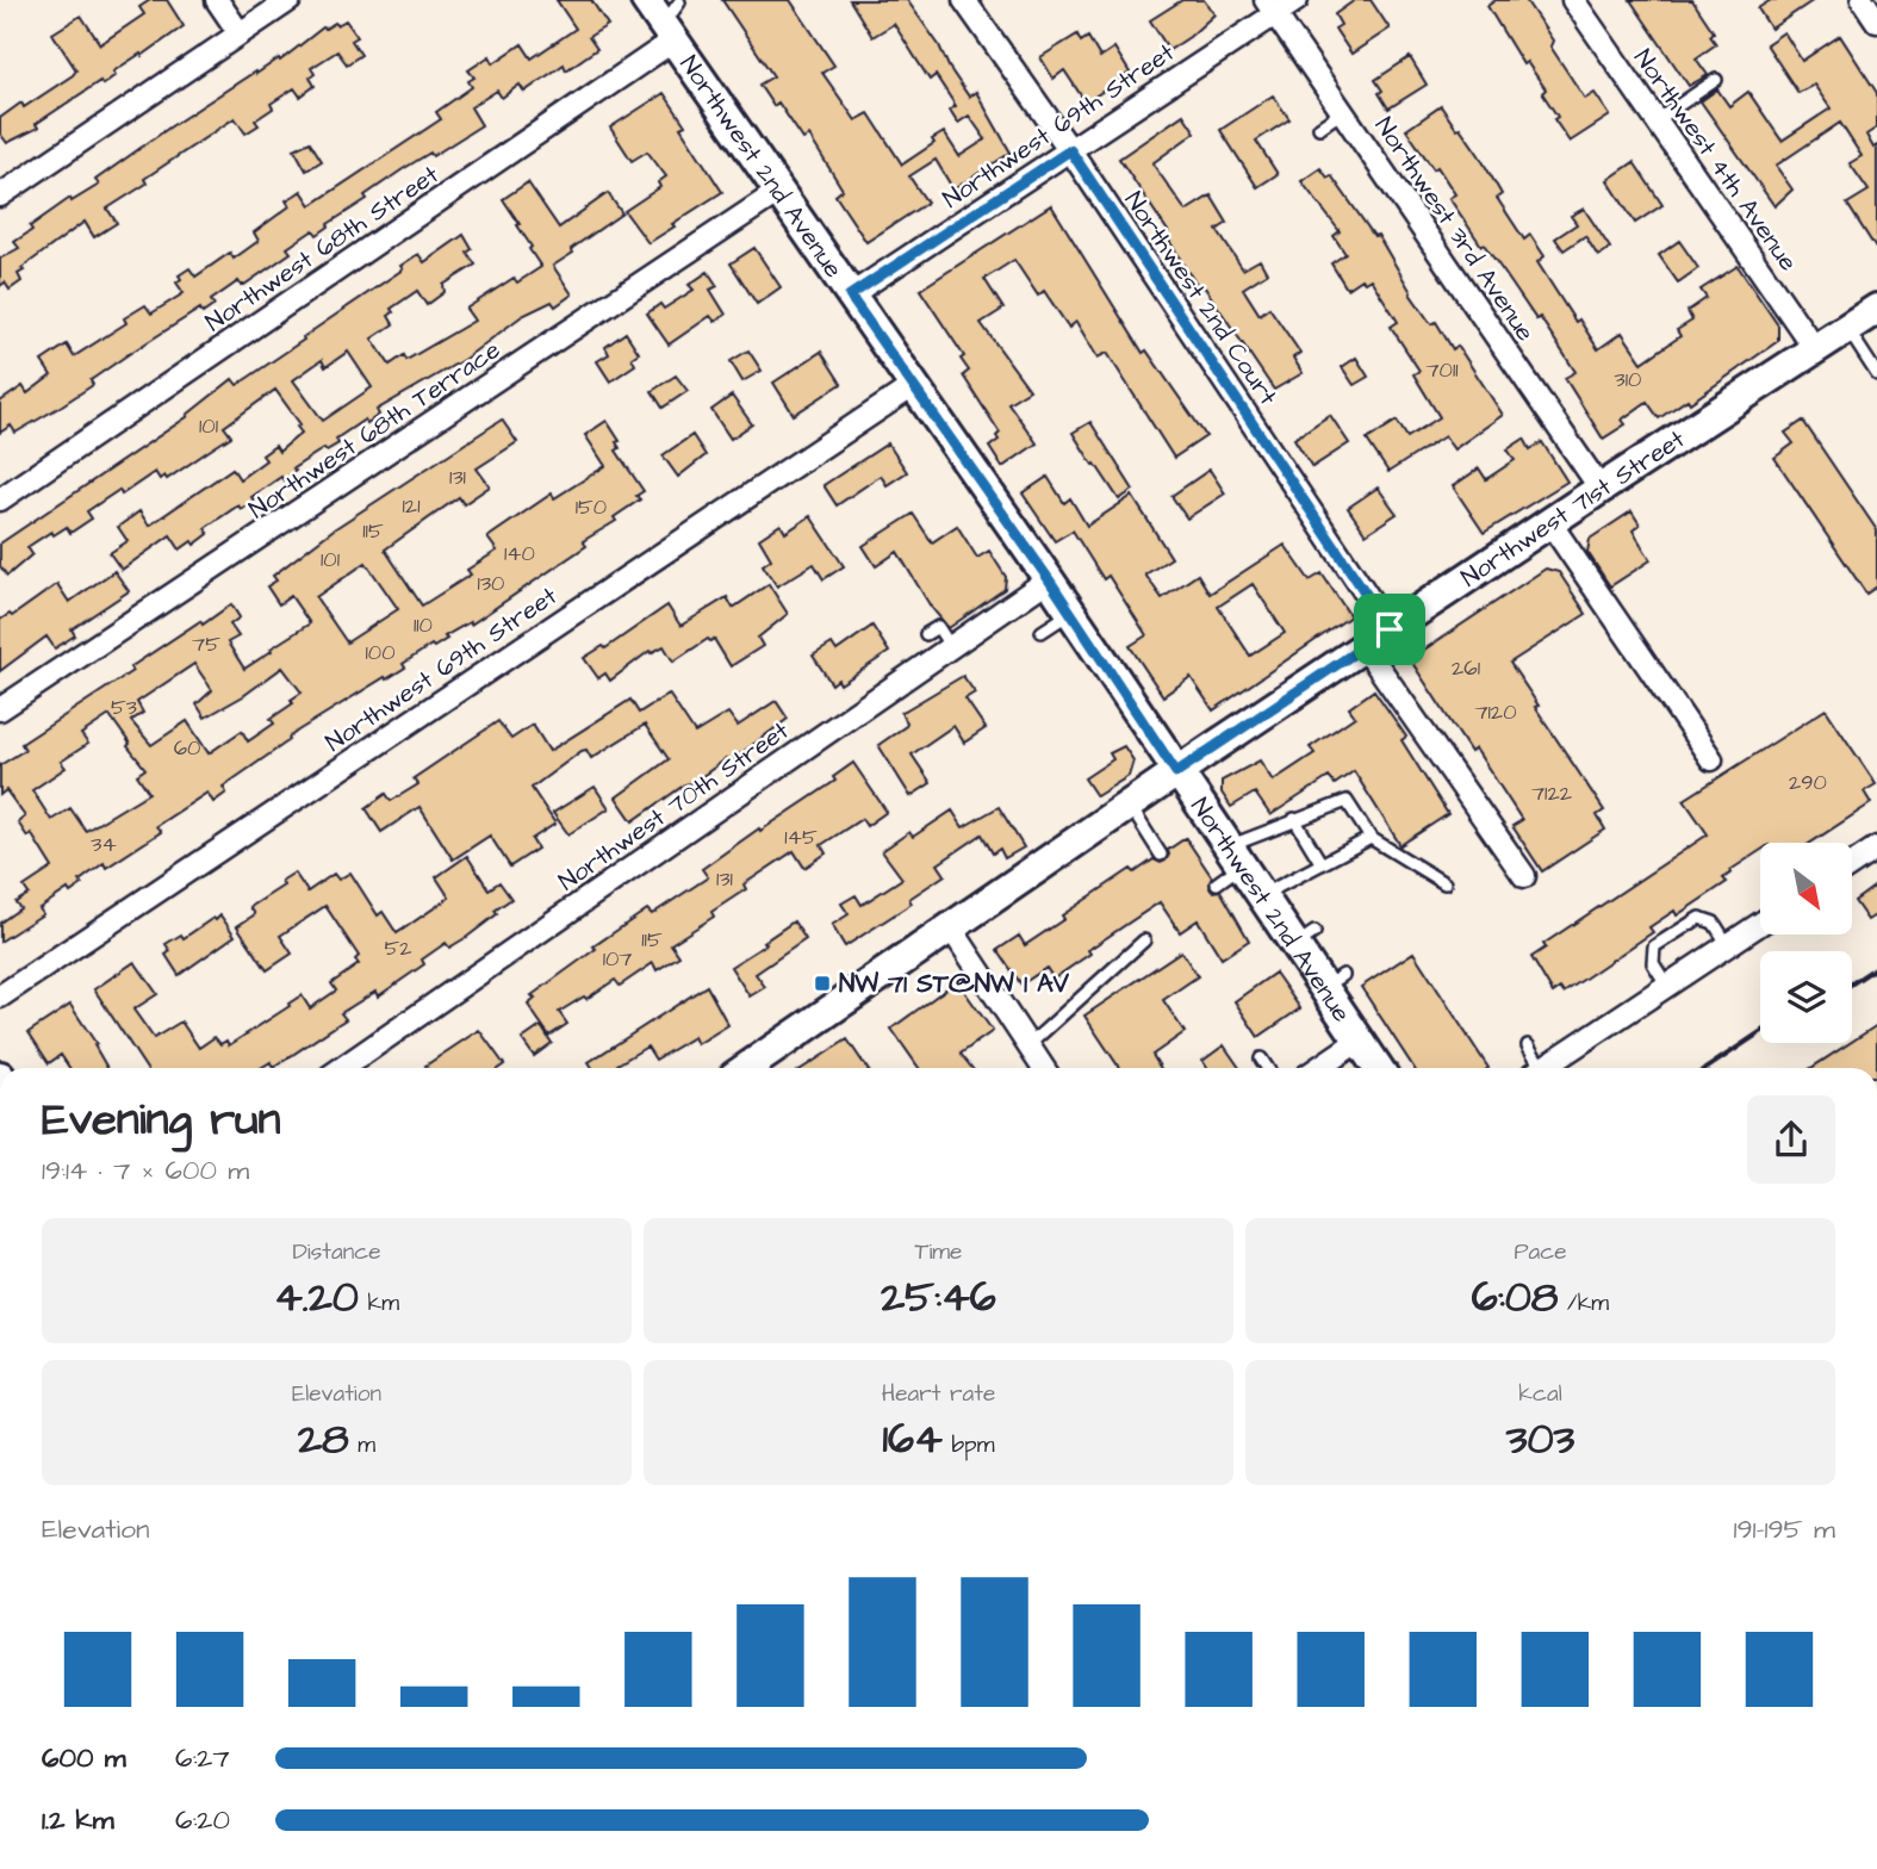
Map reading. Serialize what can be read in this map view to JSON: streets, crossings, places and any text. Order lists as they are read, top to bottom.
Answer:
{
  "streets": {
    "street": [
      "Northwest 69th Street",
      "Northwest 4th Avenue",
      "Northwest 2nd Avenue",
      "Northwest 3rd Avenue",
      "Northwest 68th Street",
      "Northwest 2nd Court",
      "Northwest 68th Terrace",
      "Northwest 71st Street",
      "Northwest 70th Street"
    ]
  },
  "crossings": [
    ["Northwest 69th Street", "Northwest 2nd Avenue"],
    ["Northwest 69th Street", "Northwest 3rd Avenue"],
    ["Northwest 69th Street", "Northwest 2nd Court"],
    ["Northwest 4th Avenue", "Northwest 71st Street"],
    ["Northwest 2nd Avenue", "Northwest 68th Street"],
    ["Northwest 2nd Avenue", "Northwest 68th Terrace"],
    ["Northwest 2nd Avenue", "Northwest 71st Street"],
    ["Northwest 2nd Avenue", "Northwest 70th Street"],
    ["Northwest 3rd Avenue", "Northwest 71st Street"],
    ["Northwest 2nd Court", "Northwest 71st Street"]
  ],
  "places": {
    "transit": ["NW 71 ST@NW 1 AV"]
  },
  "house_numbers": [
    "7011",
    "310",
    "101",
    "131",
    "121",
    "150",
    "115",
    "140",
    "101",
    "130",
    "110",
    "75",
    "100",
    "261",
    "53",
    "7120",
    "60",
    "290",
    "7122",
    "145",
    "34",
    "131",
    "115",
    "52",
    "107"
  ],
  "north": "bottom right",
  "page": {
    "heading": ["Evening run", "19:14 · 7 × 600 m"],
    "stats": [
      ["Distance", "4.20 km"],
      ["Time", "25:46"],
      ["Pace", "6:08 /km"],
      ["Elevation", "28 m"],
      ["Heart rate", "164 bpm"],
      ["kcal", "303"]
    ],
    "chart": ["Elevation", "191–195 m"],
    "list": [
      {
        "name": "600 m",
        "note": "6:27"
      },
      {
        "name": "1.2 km",
        "note": "6:20"
      }
    ]
  }
}
